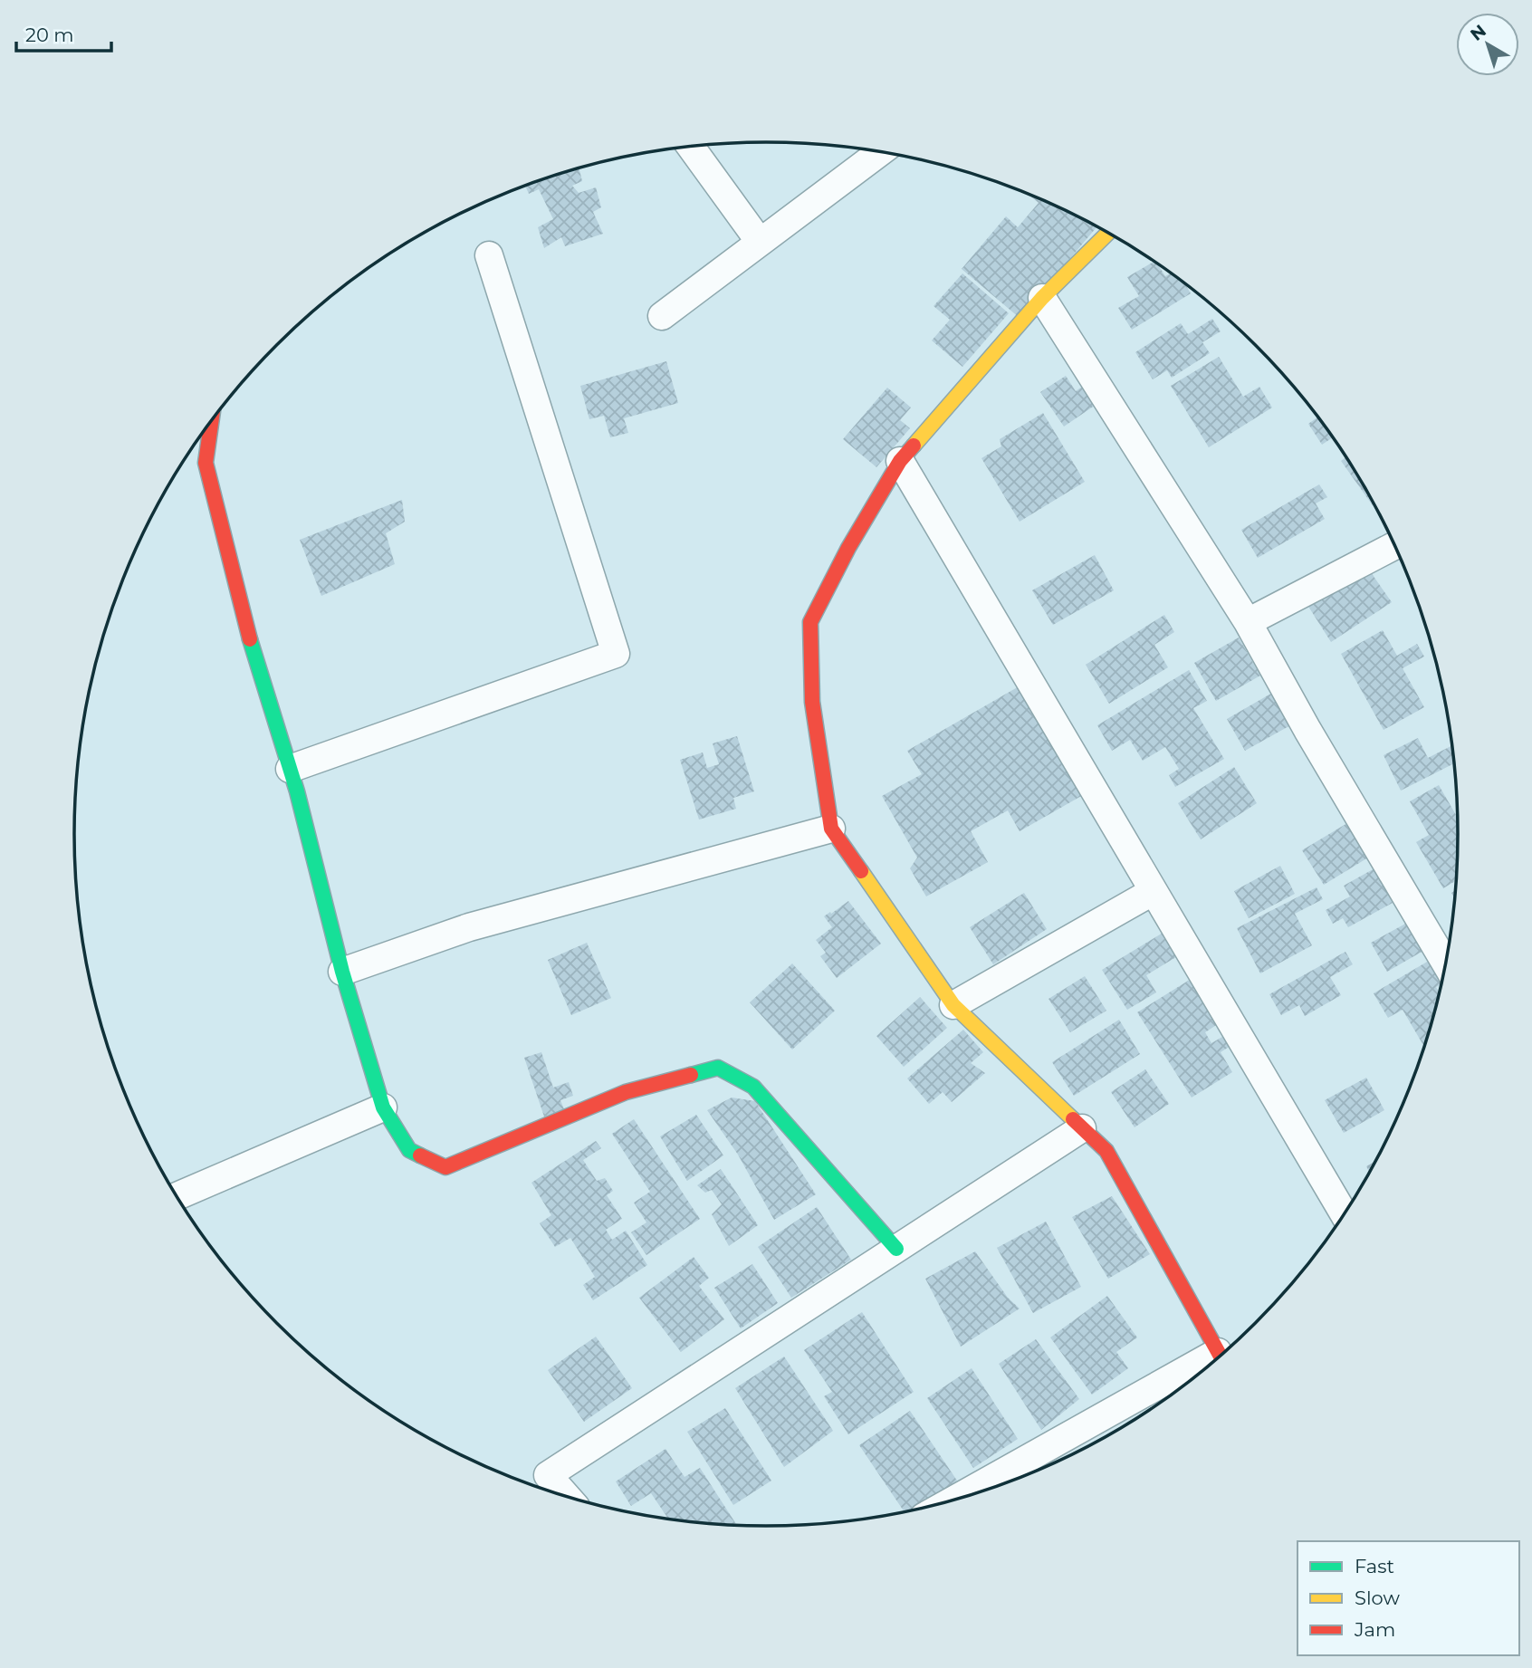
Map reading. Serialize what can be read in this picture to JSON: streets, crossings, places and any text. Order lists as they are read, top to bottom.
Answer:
{
  "legend": ["Fast", "Slow", "Jam"],
  "scale_bar": "20 m",
  "north": "top left"
}
